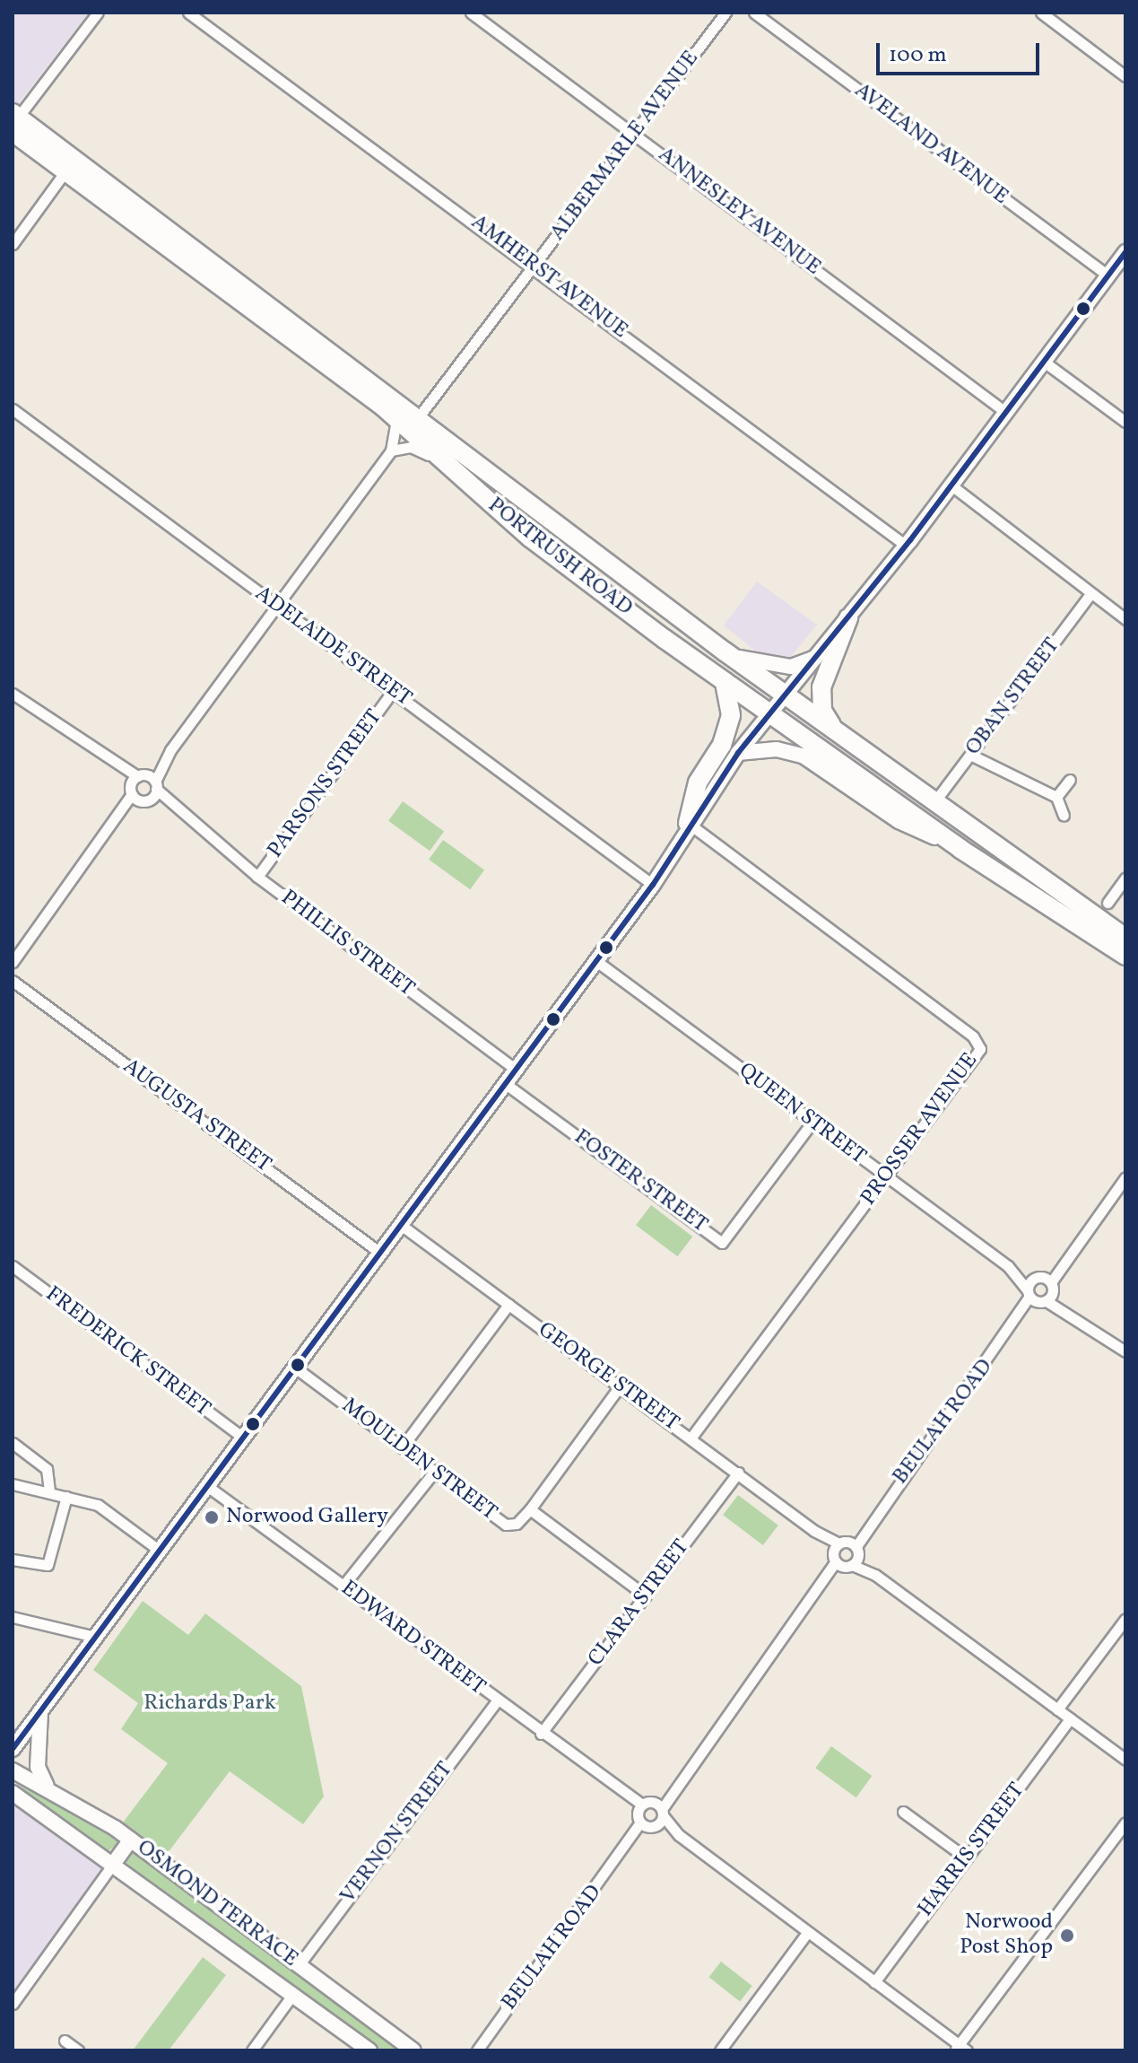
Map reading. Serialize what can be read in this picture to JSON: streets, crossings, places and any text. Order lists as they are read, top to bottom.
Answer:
{
  "streets": {
    "highway": ["PORTRUSH ROAD"],
    "main road": ["OSMOND TERRACE"],
    "street": [
      "AVELAND AVENUE",
      "ALBERMARLE AVENUE",
      "ANNESLEY AVENUE",
      "AMHERST AVENUE",
      "ADELAIDE STREET",
      "OBAN STREET",
      "PARSONS STREET",
      "PHILLIS STREET",
      "QUEEN STREET",
      "AUGUSTA STREET",
      "PROSSER AVENUE",
      "FOSTER STREET",
      "FREDERICK STREET",
      "GEORGE STREET",
      "BEULAH ROAD",
      "MOULDEN STREET",
      "CLARA STREET",
      "EDWARD STREET",
      "VERNON STREET",
      "HARRIS STREET"
    ]
  },
  "crossings": [
    ["ALBERMARLE AVENUE", "ANNESLEY AVENUE"],
    ["ALBERMARLE AVENUE", "AMHERST AVENUE"],
    ["ALBERMARLE AVENUE", "PORTRUSH ROAD"],
    ["PORTRUSH ROAD", "OBAN STREET"],
    ["ADELAIDE STREET", "PARSONS STREET"],
    ["PARSONS STREET", "PHILLIS STREET"],
    ["QUEEN STREET", "PROSSER AVENUE"],
    ["QUEEN STREET", "FOSTER STREET"],
    ["QUEEN STREET", "BEULAH ROAD"],
    ["PROSSER AVENUE", "GEORGE STREET"],
    ["GEORGE STREET", "BEULAH ROAD"],
    ["GEORGE STREET", "CLARA STREET"],
    ["GEORGE STREET", "HARRIS STREET"],
    ["BEULAH ROAD", "EDWARD STREET"],
    ["MOULDEN STREET", "CLARA STREET"],
    ["CLARA STREET", "EDWARD STREET"],
    ["EDWARD STREET", "VERNON STREET"],
    ["EDWARD STREET", "HARRIS STREET"],
    ["VERNON STREET", "OSMOND TERRACE"]
  ],
  "parks": ["Richards Park"],
  "places": ["Norwood Gallery", "Norwood Post Shop"],
  "scale_bar": "100 m"
}
